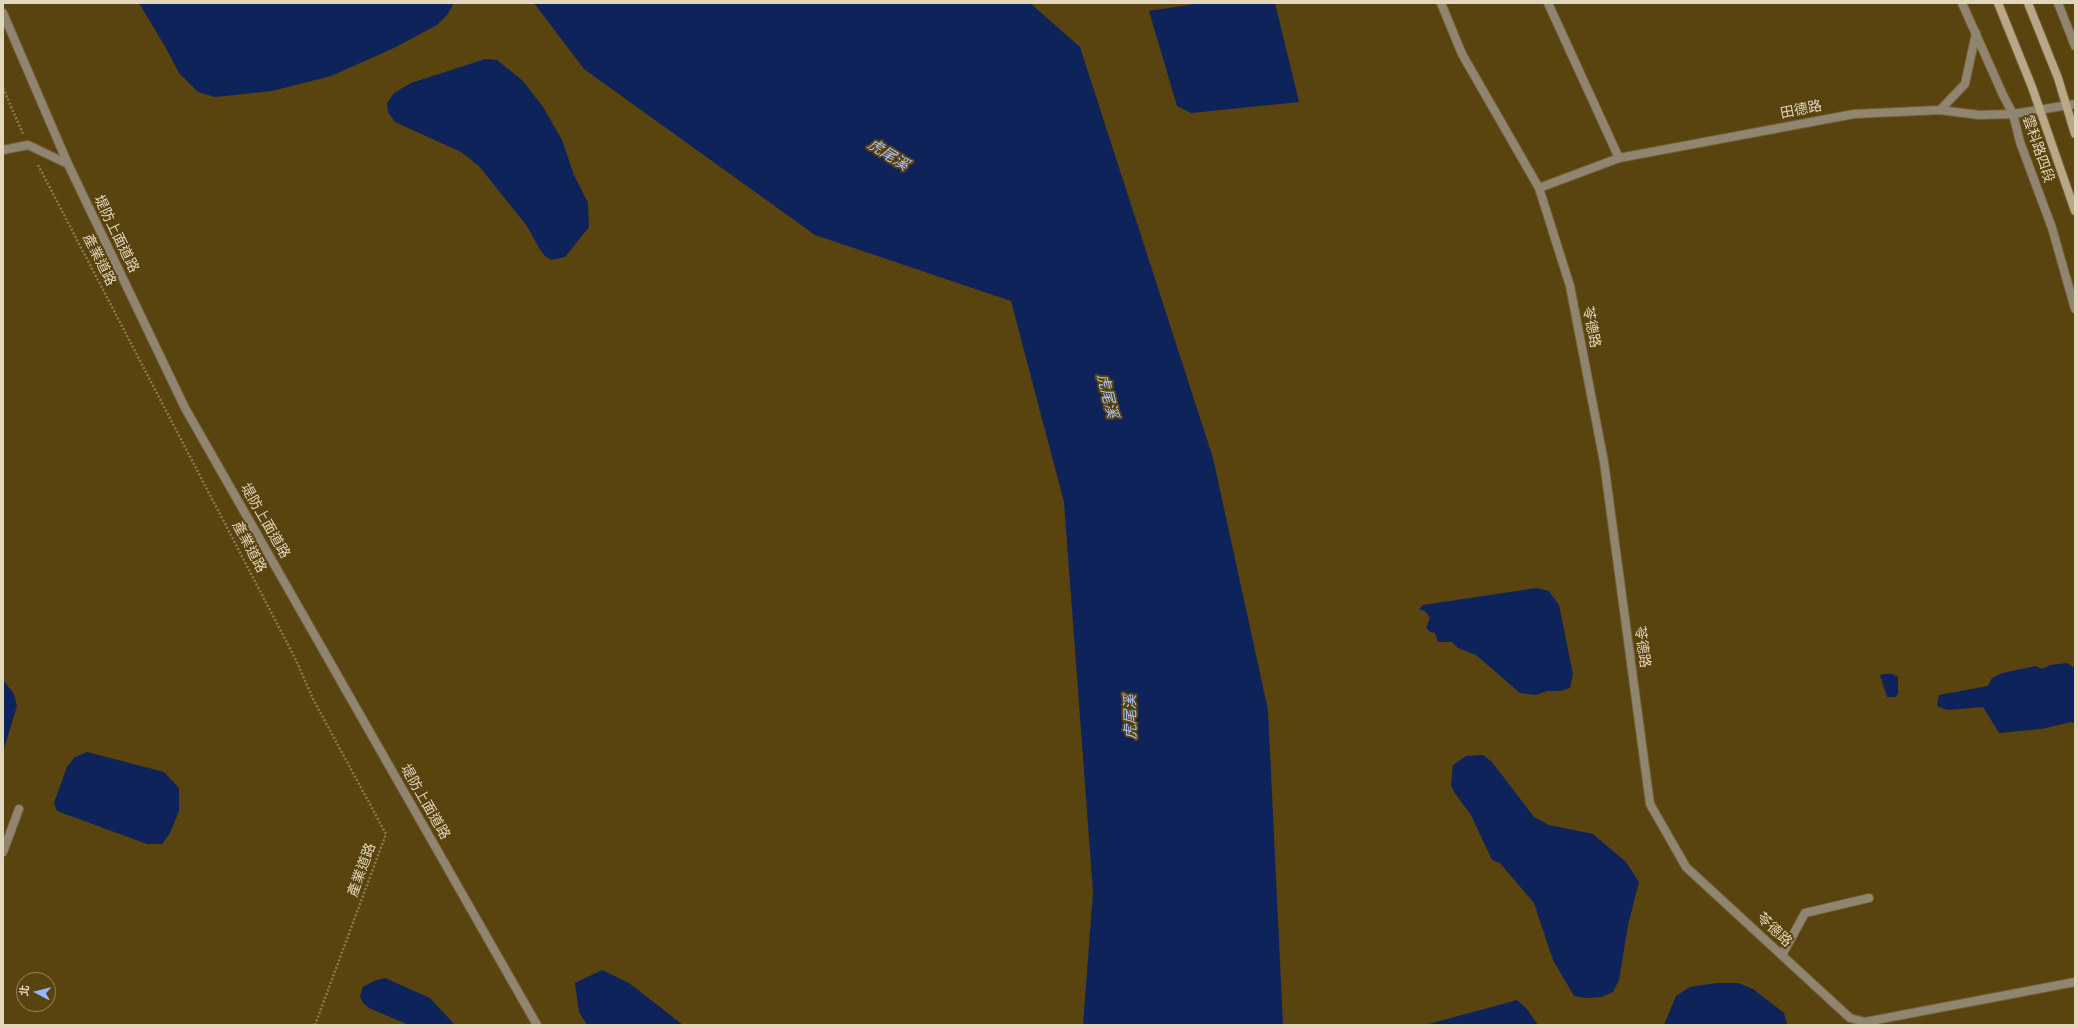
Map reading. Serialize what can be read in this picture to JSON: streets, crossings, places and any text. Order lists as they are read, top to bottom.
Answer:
{
  "streets": {
    "main road": ["雲科路四段"],
    "street": ["田德路", "堤防上面道路", "苓德路"],
    "path": ["產業道路"]
  },
  "crossings": [
    ["田德路", "雲科路四段"],
    ["田德路", "苓德路"]
  ],
  "water": ["虎尾溪"],
  "north": "left"
}
